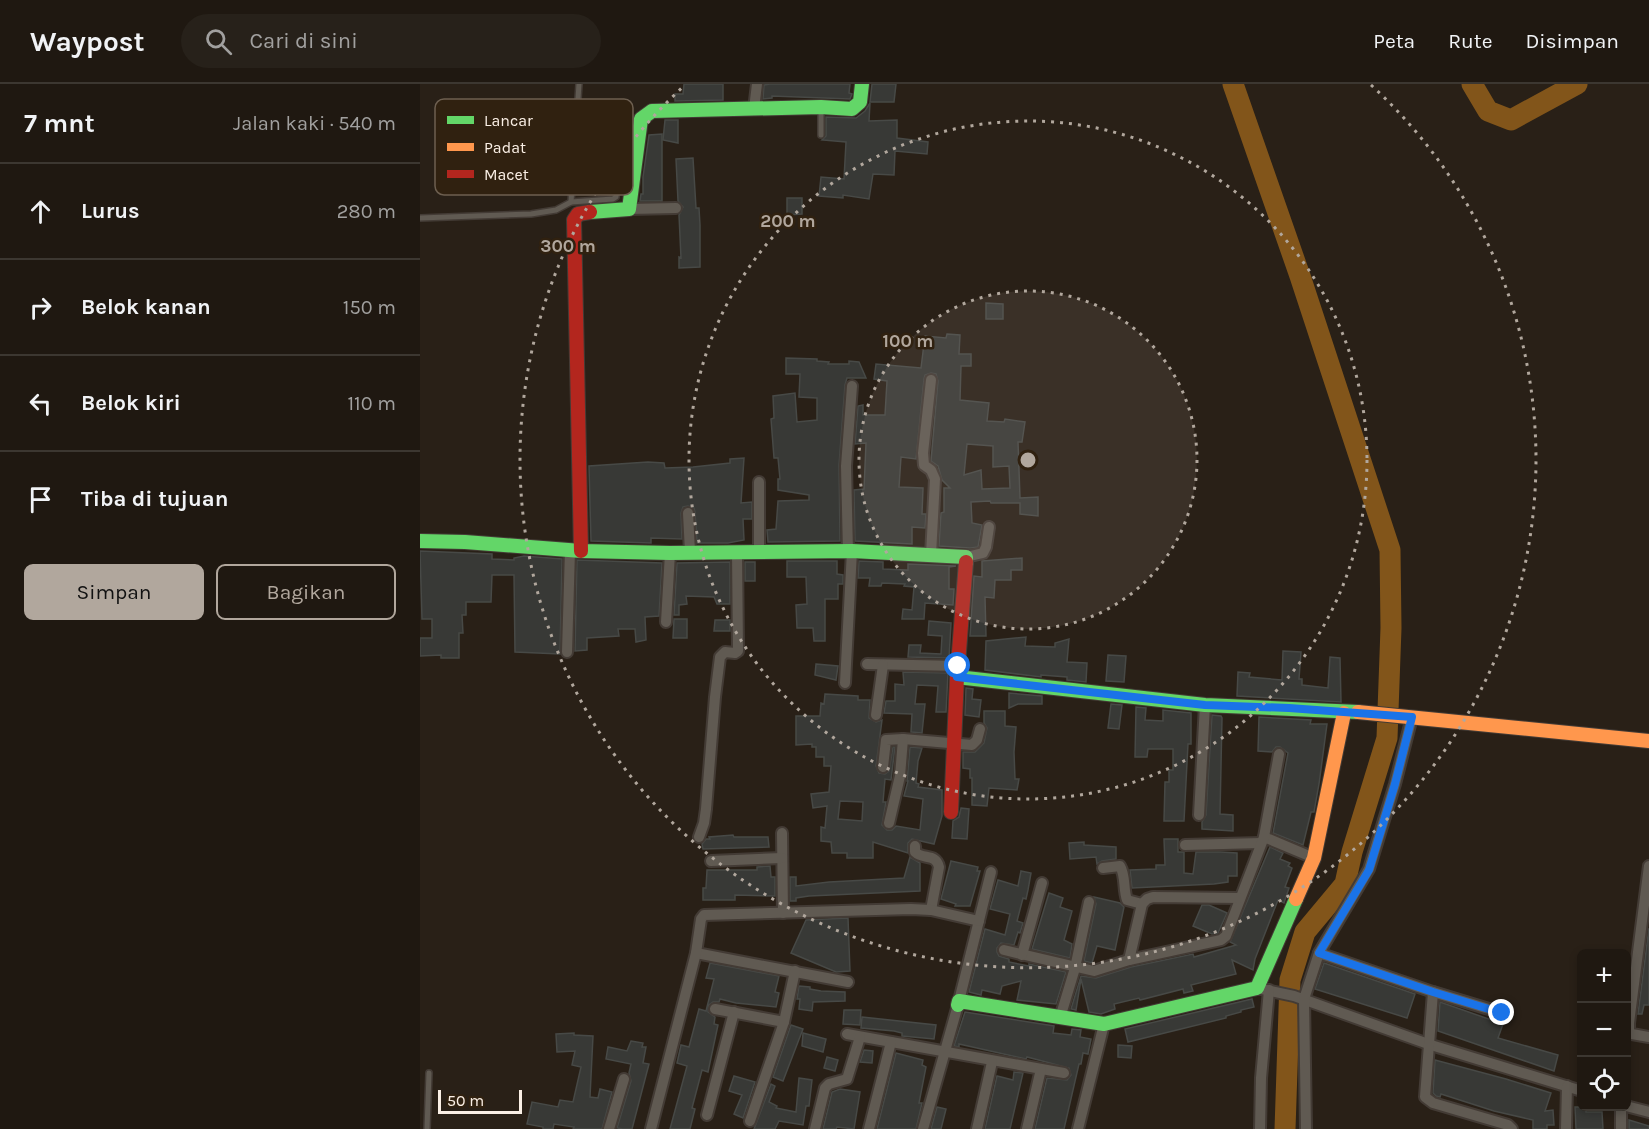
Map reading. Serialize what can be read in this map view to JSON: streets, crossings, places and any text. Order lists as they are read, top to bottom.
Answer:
{
  "legend": ["Lancar", "Padat", "Macet"],
  "scale_bar": "50 m",
  "page": {
    "header": "Waypost",
    "search": "Cari di sini",
    "nav": ["Peta", "Rute", "Disimpan"],
    "heading": ["7 mnt", "Jalan kaki · 540 m"],
    "list": [
      ["Lurus", "280 m"],
      ["Belok kanan", "150 m"],
      ["Belok kiri", "110 m"],
      "Tiba di tujuan"
    ],
    "buttons": ["Simpan", "Bagikan"],
    "map_buttons": ["+", "−"],
    "scale": "50 m"
  },
  "rings": ["200 m", "300 m", "100 m"]
}
